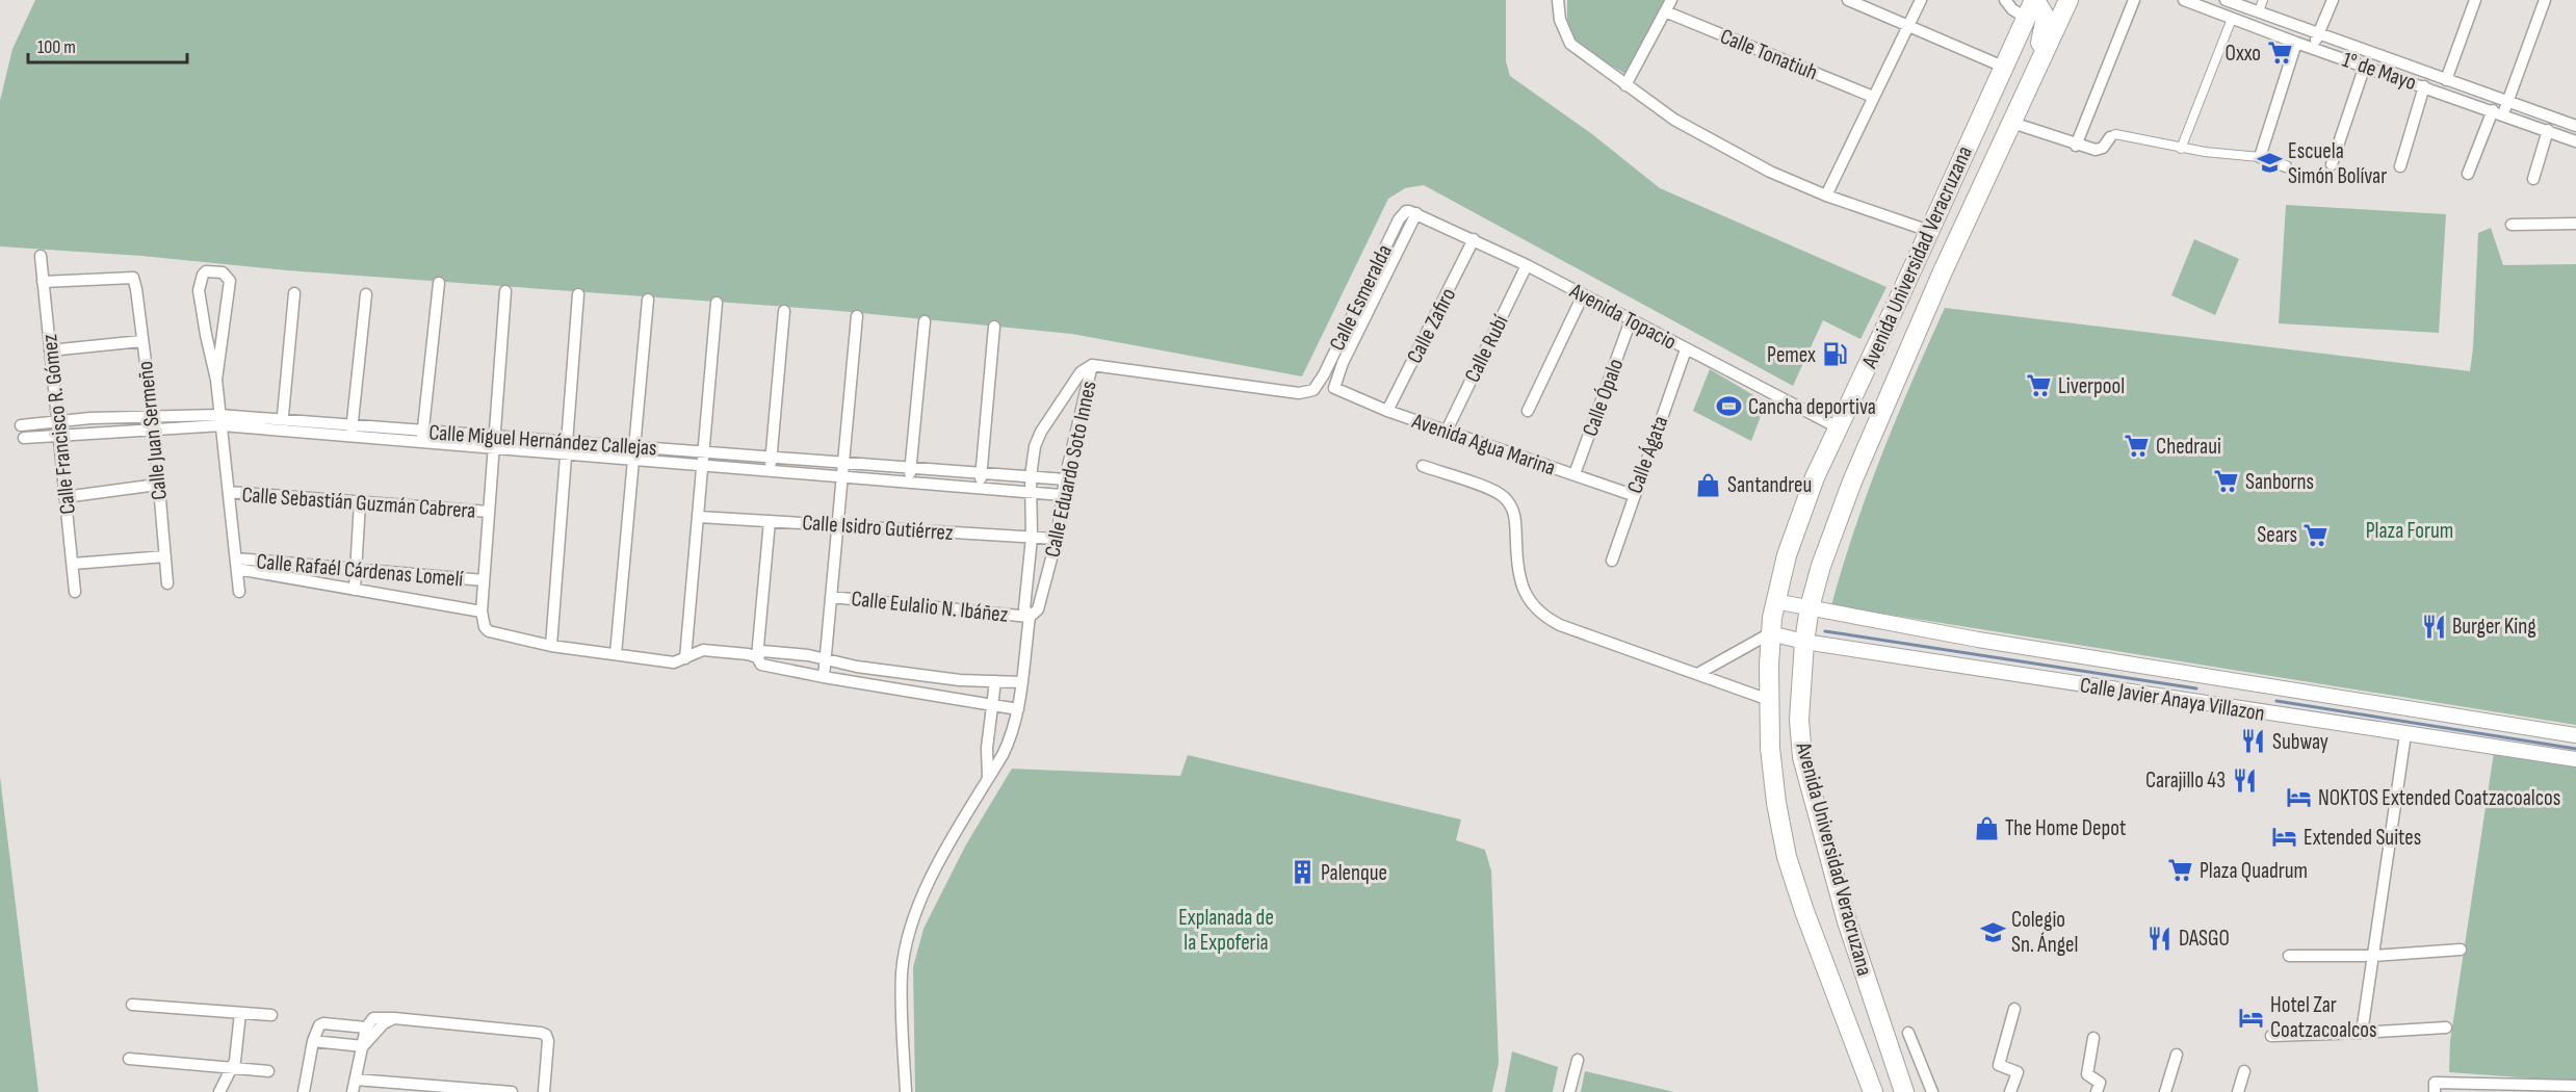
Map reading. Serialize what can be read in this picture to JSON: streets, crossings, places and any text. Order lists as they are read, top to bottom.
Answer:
{
  "streets": {
    "main road": ["Avenida Universidad Veracruzana"],
    "street": [
      "Calle Tonatiuh",
      "1° de Mayo",
      "Calle Esmeralda",
      "Avenida Topacio",
      "Calle Zafiro",
      "Calle Rubí",
      "Calle Ópalo",
      "Calle Francisco R. Gómez",
      "Calle Juan Sermeño",
      "Calle Miguel Hernández Callejas",
      "Avenida Agua Marina",
      "Calle Ágata",
      "Calle Eduardo Soto Innes",
      "Calle Sebastián Guzmán Cabrera",
      "Calle Isidro Gutiérrez",
      "Calle Rafaél Cárdenas Lomelí",
      "Calle Eulalio N. Ibáñez",
      "Calle Javier Anaya Villazon"
    ]
  },
  "crossings": [
    ["Avenida Universidad Veracruzana", "Avenida Topacio"],
    ["Avenida Universidad Veracruzana", "Calle Javier Anaya Villazon"],
    ["Calle Esmeralda", "Avenida Topacio"],
    ["Calle Esmeralda", "Avenida Agua Marina"],
    ["Calle Esmeralda", "Calle Eduardo Soto Innes"],
    ["Avenida Topacio", "Calle Zafiro"],
    ["Avenida Topacio", "Calle Rubí"],
    ["Avenida Topacio", "Calle Ópalo"],
    ["Avenida Topacio", "Avenida Agua Marina"],
    ["Avenida Topacio", "Calle Ágata"],
    ["Calle Zafiro", "Avenida Agua Marina"],
    ["Calle Rubí", "Avenida Agua Marina"],
    ["Calle Ópalo", "Avenida Agua Marina"],
    ["Calle Francisco R. Gómez", "Calle Juan Sermeño"],
    ["Calle Francisco R. Gómez", "Calle Miguel Hernández Callejas"],
    ["Calle Juan Sermeño", "Calle Miguel Hernández Callejas"],
    ["Calle Miguel Hernández Callejas", "Calle Eduardo Soto Innes"],
    ["Avenida Agua Marina", "Calle Ágata"],
    ["Calle Eduardo Soto Innes", "Calle Isidro Gutiérrez"],
    ["Calle Eduardo Soto Innes", "Calle Eulalio N. Ibáñez"]
  ],
  "parks": ["Plaza Forum", "Explanada de la Expoferia"],
  "places": {
    "supermarket": [
      "Oxxo",
      "Liverpool",
      "Chedraui",
      "Sanborns",
      "Sears",
      "Plaza Quadrum"
    ],
    "school or university": ["Escuela Simón Bolívar", "Colegio Sn. Ángel"],
    "fuel station": ["Pemex"],
    "sports": ["Cancha deportiva"],
    "shop": ["Santandreu", "The Home Depot"],
    "restaurant": [
      "Burger King",
      "Subway",
      "Carajillo 43",
      "DASGO"
    ],
    "hotel": ["NOKTOS Extended Coatzacoalcos", "Extended Suites", "Hotel Zar Coatzacoalcos"],
    "building": ["Palenque"]
  },
  "scale_bar": "100 m"
}
